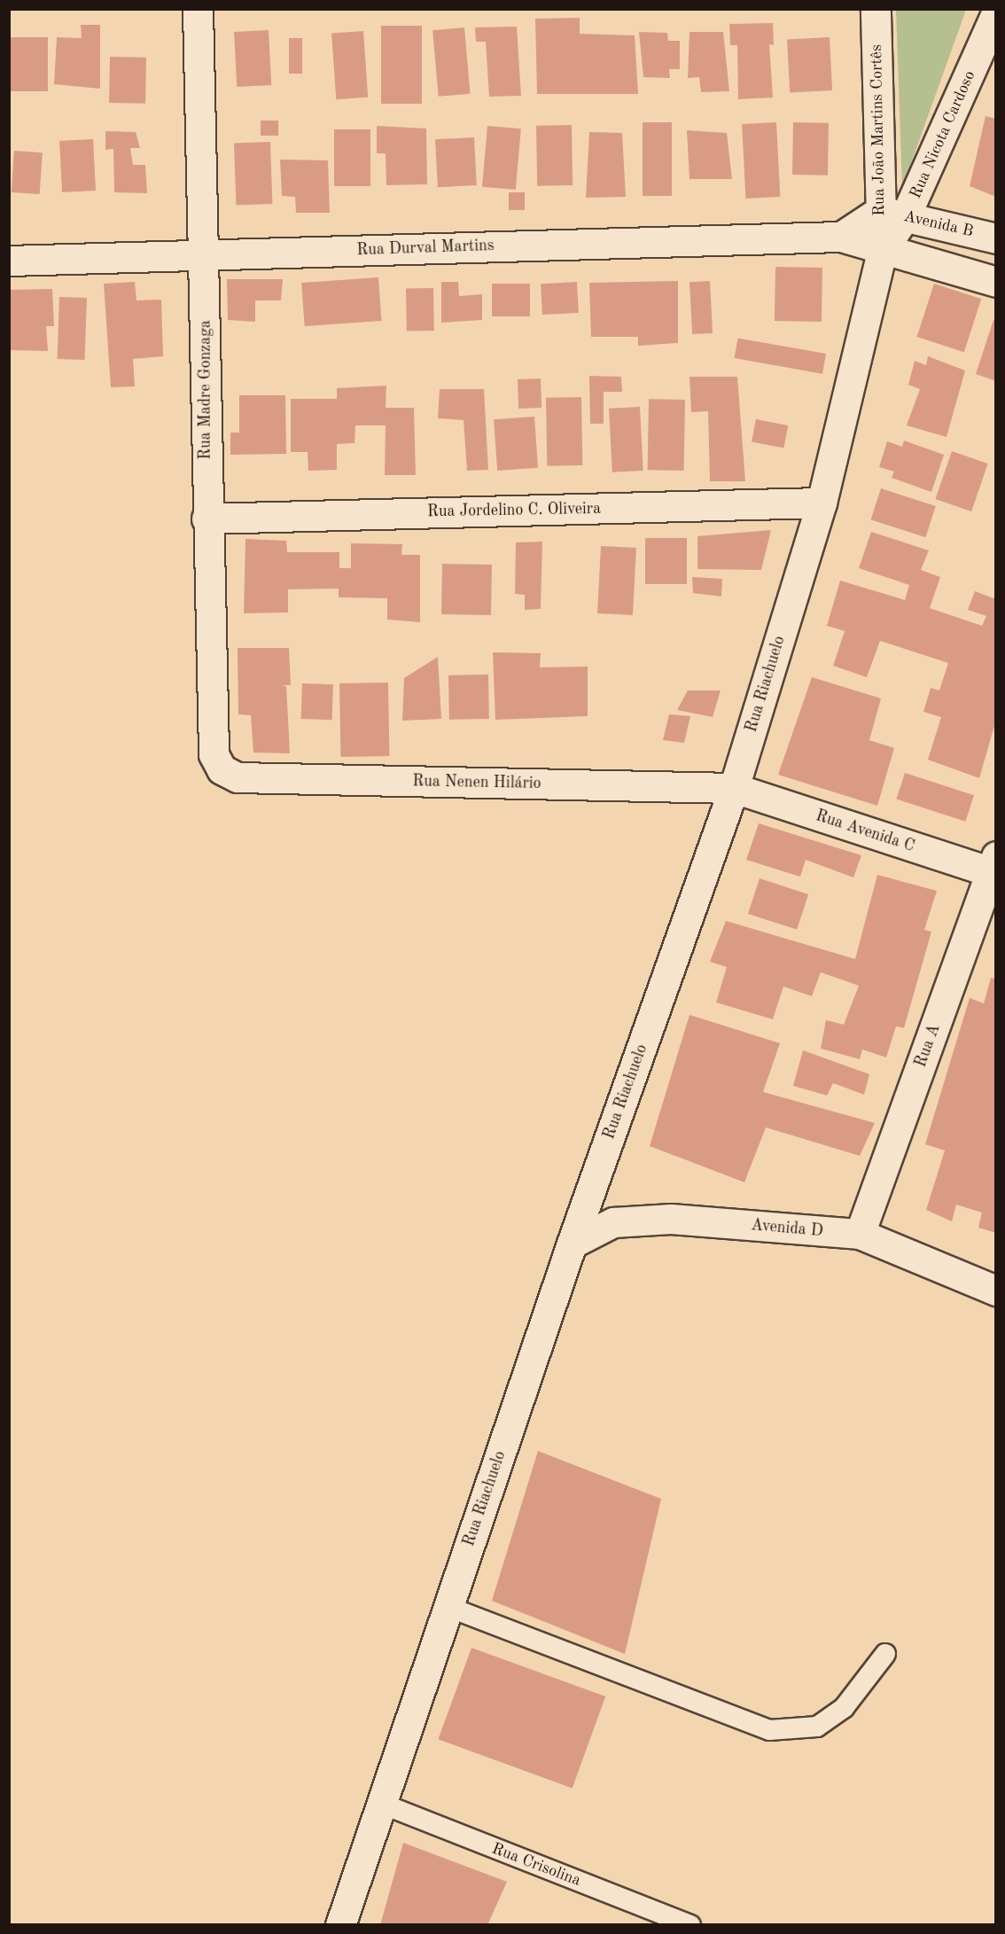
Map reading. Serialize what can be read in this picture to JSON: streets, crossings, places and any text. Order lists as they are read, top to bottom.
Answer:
{
  "streets": {
    "street": [
      "Rua João Martins Cortês",
      "Rua Nicota Cardoso",
      "Avenida B",
      "Rua Durval Martins",
      "Rua Madre Gonzaga",
      "Rua Jordelino C. Oliveira",
      "Rua Riachuelo",
      "Rua Nenen Hilário",
      "Rua Avenida C",
      "Rua A",
      "Avenida D"
    ],
    "lane": ["Rua Crisolina"]
  },
  "crossings": [
    ["Rua João Martins Cortês", "Rua Nicota Cardoso"],
    ["Rua João Martins Cortês", "Avenida B"],
    ["Rua João Martins Cortês", "Rua Durval Martins"],
    ["Rua João Martins Cortês", "Rua Riachuelo"],
    ["Rua Nicota Cardoso", "Avenida B"],
    ["Rua Durval Martins", "Rua Madre Gonzaga"],
    ["Rua Durval Martins", "Rua Riachuelo"],
    ["Rua Madre Gonzaga", "Rua Jordelino C. Oliveira"],
    ["Rua Madre Gonzaga", "Rua Nenen Hilário"],
    ["Rua Jordelino C. Oliveira", "Rua Riachuelo"],
    ["Rua Riachuelo", "Rua Nenen Hilário"],
    ["Rua Riachuelo", "Rua Avenida C"],
    ["Rua Riachuelo", "Avenida D"],
    ["Rua Riachuelo", "Rua Crisolina"],
    ["Rua Nenen Hilário", "Rua Avenida C"],
    ["Rua Avenida C", "Rua A"],
    ["Rua A", "Avenida D"]
  ]
}
